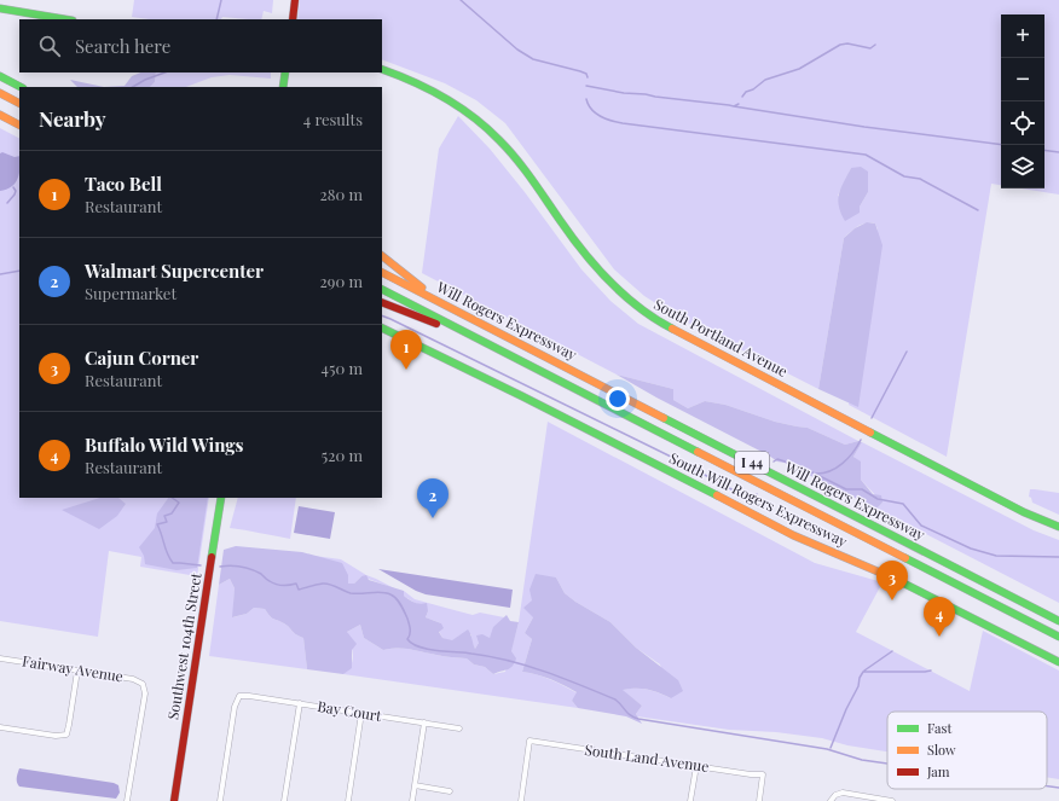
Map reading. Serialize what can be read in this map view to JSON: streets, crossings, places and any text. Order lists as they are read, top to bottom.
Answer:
{
  "streets": {
    "main road": [
      "Will Rogers Expressway",
      "South Portland Avenue",
      "I 44",
      "South Will Rogers Expressway",
      "Southwest 104th Street"
    ],
    "street": ["Fairway Avenue", "Bay Court", "South Land Avenue"]
  },
  "legend": ["Fast", "Slow", "Jam"],
  "page": {
    "map_buttons": ["+", "−"],
    "search": "Search here",
    "heading": ["Nearby", "4 results"],
    "list": [
      {
        "mark": "1",
        "name": "Taco Bell",
        "note": "Restaurant",
        "value": "280 m"
      },
      {
        "mark": "2",
        "name": "Walmart Supercenter",
        "note": "Supermarket",
        "value": "290 m"
      },
      {
        "mark": "3",
        "name": "Cajun Corner",
        "note": "Restaurant",
        "value": "450 m"
      },
      {
        "mark": "4",
        "name": "Buffalo Wild Wings",
        "note": "Restaurant",
        "value": "520 m"
      }
    ],
    "pins": [
      "1",
      "2",
      "3",
      "4"
    ]
  }
}
